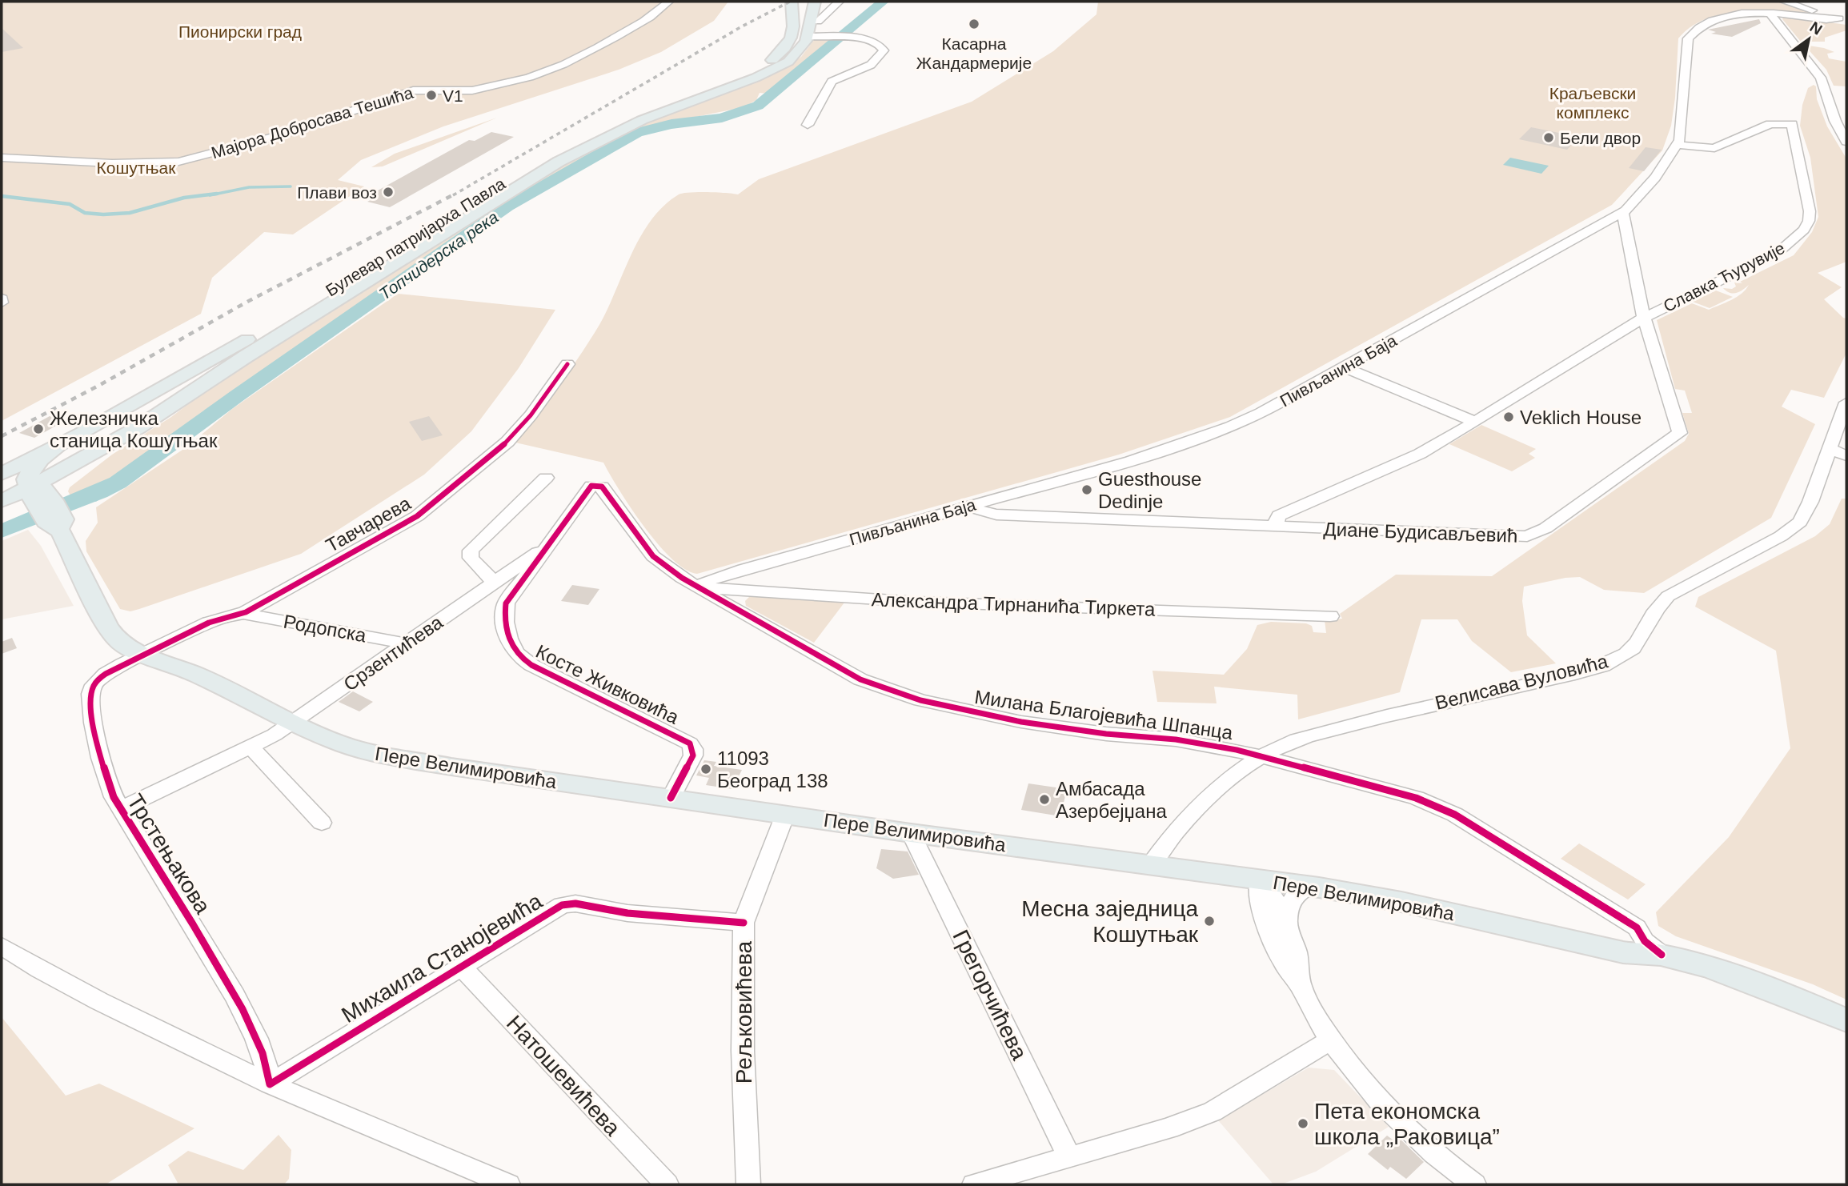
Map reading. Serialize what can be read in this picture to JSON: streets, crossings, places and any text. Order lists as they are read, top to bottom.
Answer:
{
  "streets": {
    "main road": ["Булевар патријарха Павла", "Пере Велимировића"],
    "street": [
      "Мајора Добросава Тешића",
      "Славка Ћурувије",
      "Пивљанина Баја",
      "Тавчарева",
      "Диане Будисављевић",
      "Александра Тирнанића Тиркета",
      "Родопска",
      "Срзентићева",
      "Велисава Вуловића",
      "Косте Живковића",
      "Милана Благојевића Шпанца",
      "Трстењакова",
      "Михаила Станојевића",
      "Грегорчићева",
      "Рељковићева",
      "Натошевићева"
    ]
  },
  "crossings": [
    ["Булевар патријарха Павла", "Пере Велимировића"],
    ["Славка Ћурувије", "Пивљанина Баја"],
    ["Славка Ћурувије", "Диане Будисављевић"],
    ["Пивљанина Баја", "Диане Будисављевић"],
    ["Пивљанина Баја", "Александра Тирнанића Тиркета"],
    ["Пивљанина Баја", "Милана Благојевића Шпанца"],
    ["Тавчарева", "Родопска"],
    ["Тавчарева", "Пере Велимировића"],
    ["Тавчарева", "Трстењакова"],
    ["Александра Тирнанића Тиркета", "Милана Благојевића Шпанца"],
    ["Родопска", "Срзентићева"],
    ["Срзентићева", "Косте Живковића"],
    ["Срзентићева", "Пере Велимировића"],
    ["Срзентићева", "Трстењакова"],
    ["Велисава Вуловића", "Милана Благојевића Шпанца"],
    ["Велисава Вуловића", "Пере Велимировића"],
    ["Косте Живковића", "Милана Благојевића Шпанца"],
    ["Косте Живковића", "Пере Велимировића"],
    ["Милана Благојевића Шпанца", "Пере Велимировића"],
    ["Пере Велимировића", "Трстењакова"],
    ["Пере Велимировића", "Грегорчићева"],
    ["Пере Велимировића", "Рељковићева"],
    ["Трстењакова", "Михаила Станојевића"],
    ["Михаила Станојевића", "Рељковићева"],
    ["Михаила Станојевића", "Натошевићева"]
  ],
  "water": ["Топчидерска река"],
  "parks": ["Пионирски град", "Краљевски комплекс", "Кошутњак"],
  "places": [
    "Касарна Жандармерије",
    "V1",
    "Бели двор",
    "Плави воз",
    "Veklich House",
    "Железничка станица Кошутњак",
    "Guesthouse Dedinje",
    "11093 Београд 138",
    "Амбасада Азербејџана",
    "Месна заједница Кошутњак",
    "Пета економска школа „Раковица”"
  ],
  "north": "top right"
}
